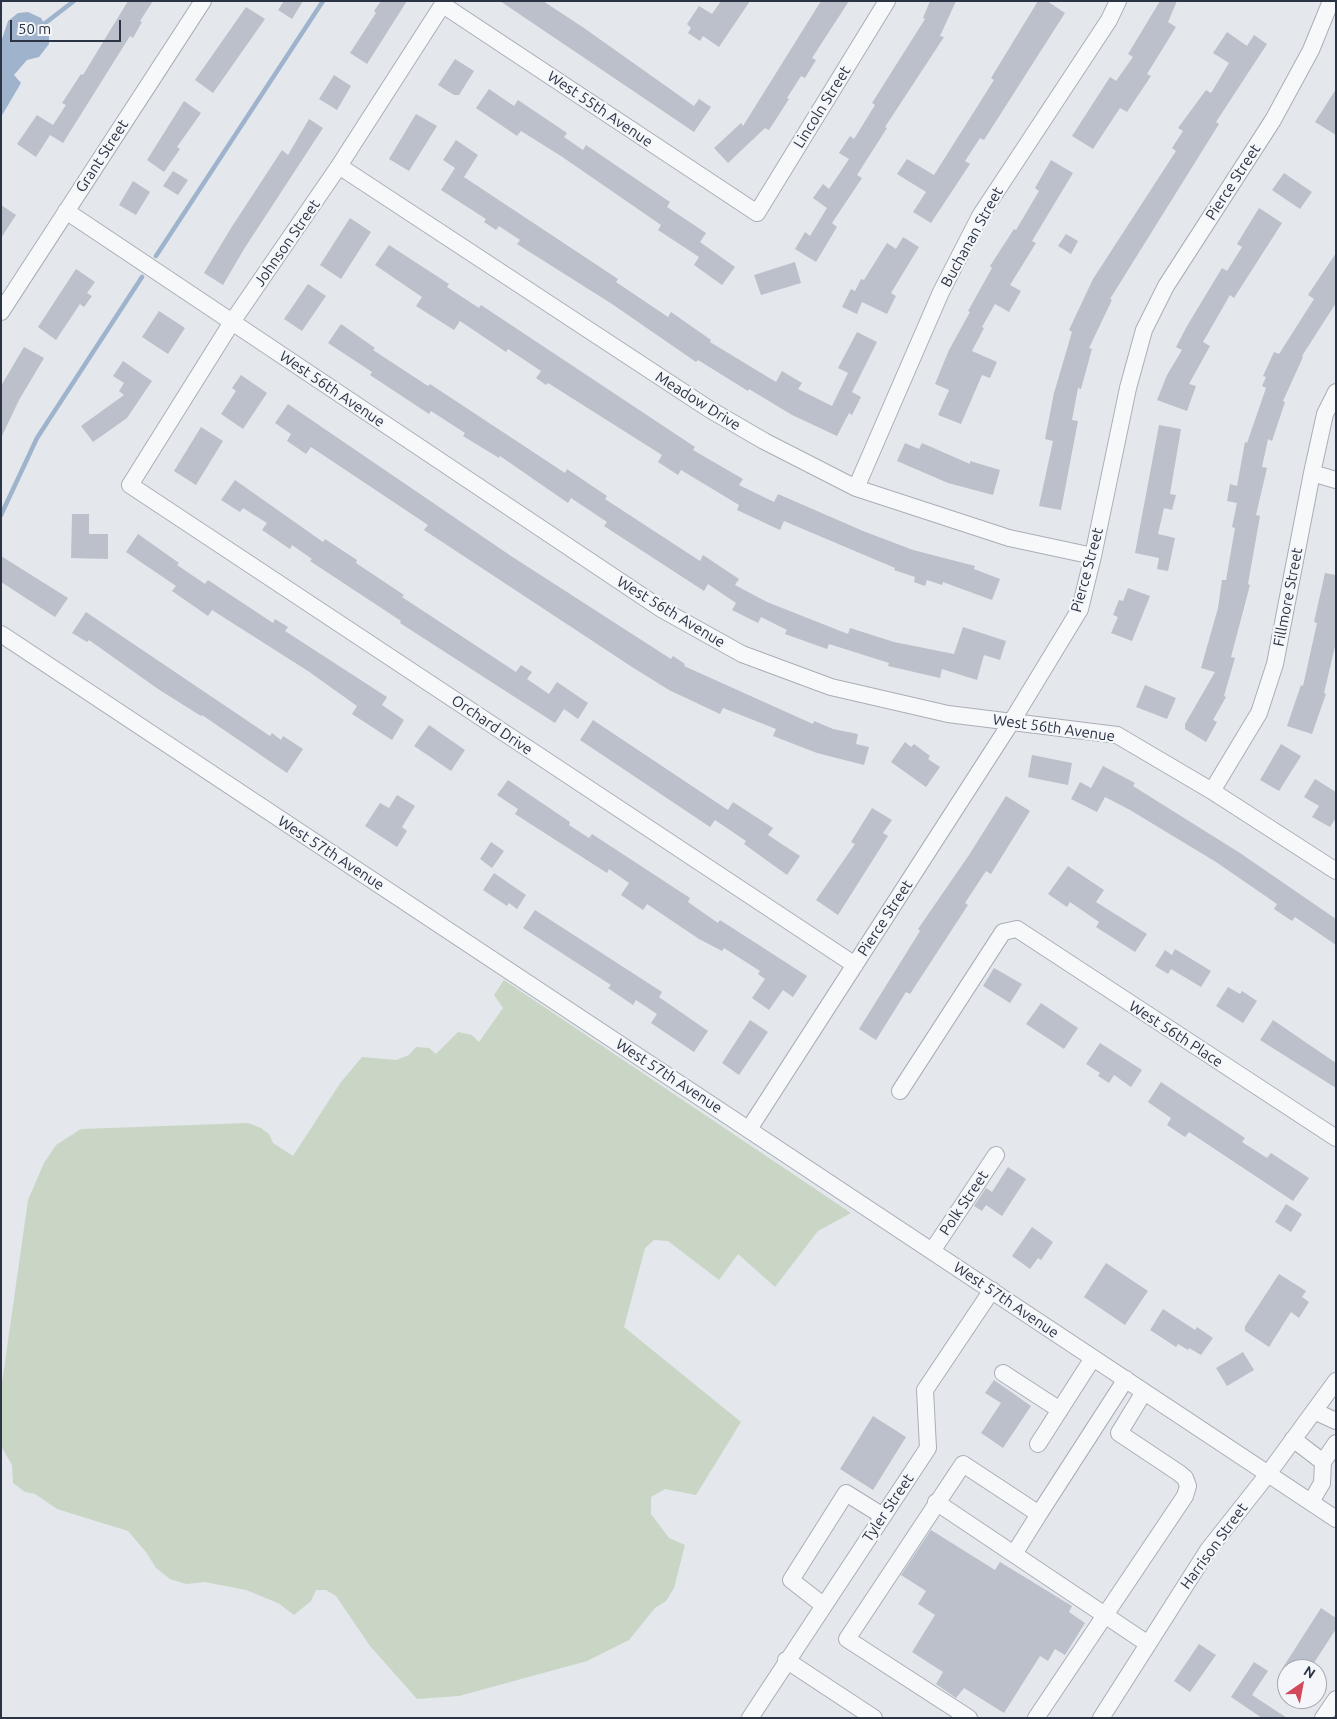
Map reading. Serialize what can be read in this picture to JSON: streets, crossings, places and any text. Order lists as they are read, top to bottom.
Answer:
{
  "streets": {
    "street": [
      "Lincoln Street",
      "West 55th Avenue",
      "Grant Street",
      "Pierce Street",
      "Buchanan Street",
      "Johnson Street",
      "West 56th Avenue",
      "Meadow Drive",
      "Fillmore Street",
      "Orchard Drive",
      "West 57th Avenue",
      "West 56th Place",
      "Polk Street",
      "Tyler Street",
      "Harrison Street"
    ]
  },
  "crossings": [
    ["Lincoln Street", "West 55th Avenue"],
    ["West 55th Avenue", "Johnson Street"],
    ["Grant Street", "West 56th Avenue"],
    ["Pierce Street", "West 56th Avenue"],
    ["Pierce Street", "Meadow Drive"],
    ["Pierce Street", "Orchard Drive"],
    ["Pierce Street", "West 57th Avenue"],
    ["Buchanan Street", "Meadow Drive"],
    ["Johnson Street", "West 56th Avenue"],
    ["Johnson Street", "Meadow Drive"],
    ["Johnson Street", "Orchard Drive"],
    ["West 56th Avenue", "Fillmore Street"],
    ["West 57th Avenue", "Polk Street"],
    ["West 57th Avenue", "Tyler Street"],
    ["West 57th Avenue", "Harrison Street"]
  ],
  "scale_bar": "50 m",
  "north": "top right"
}
